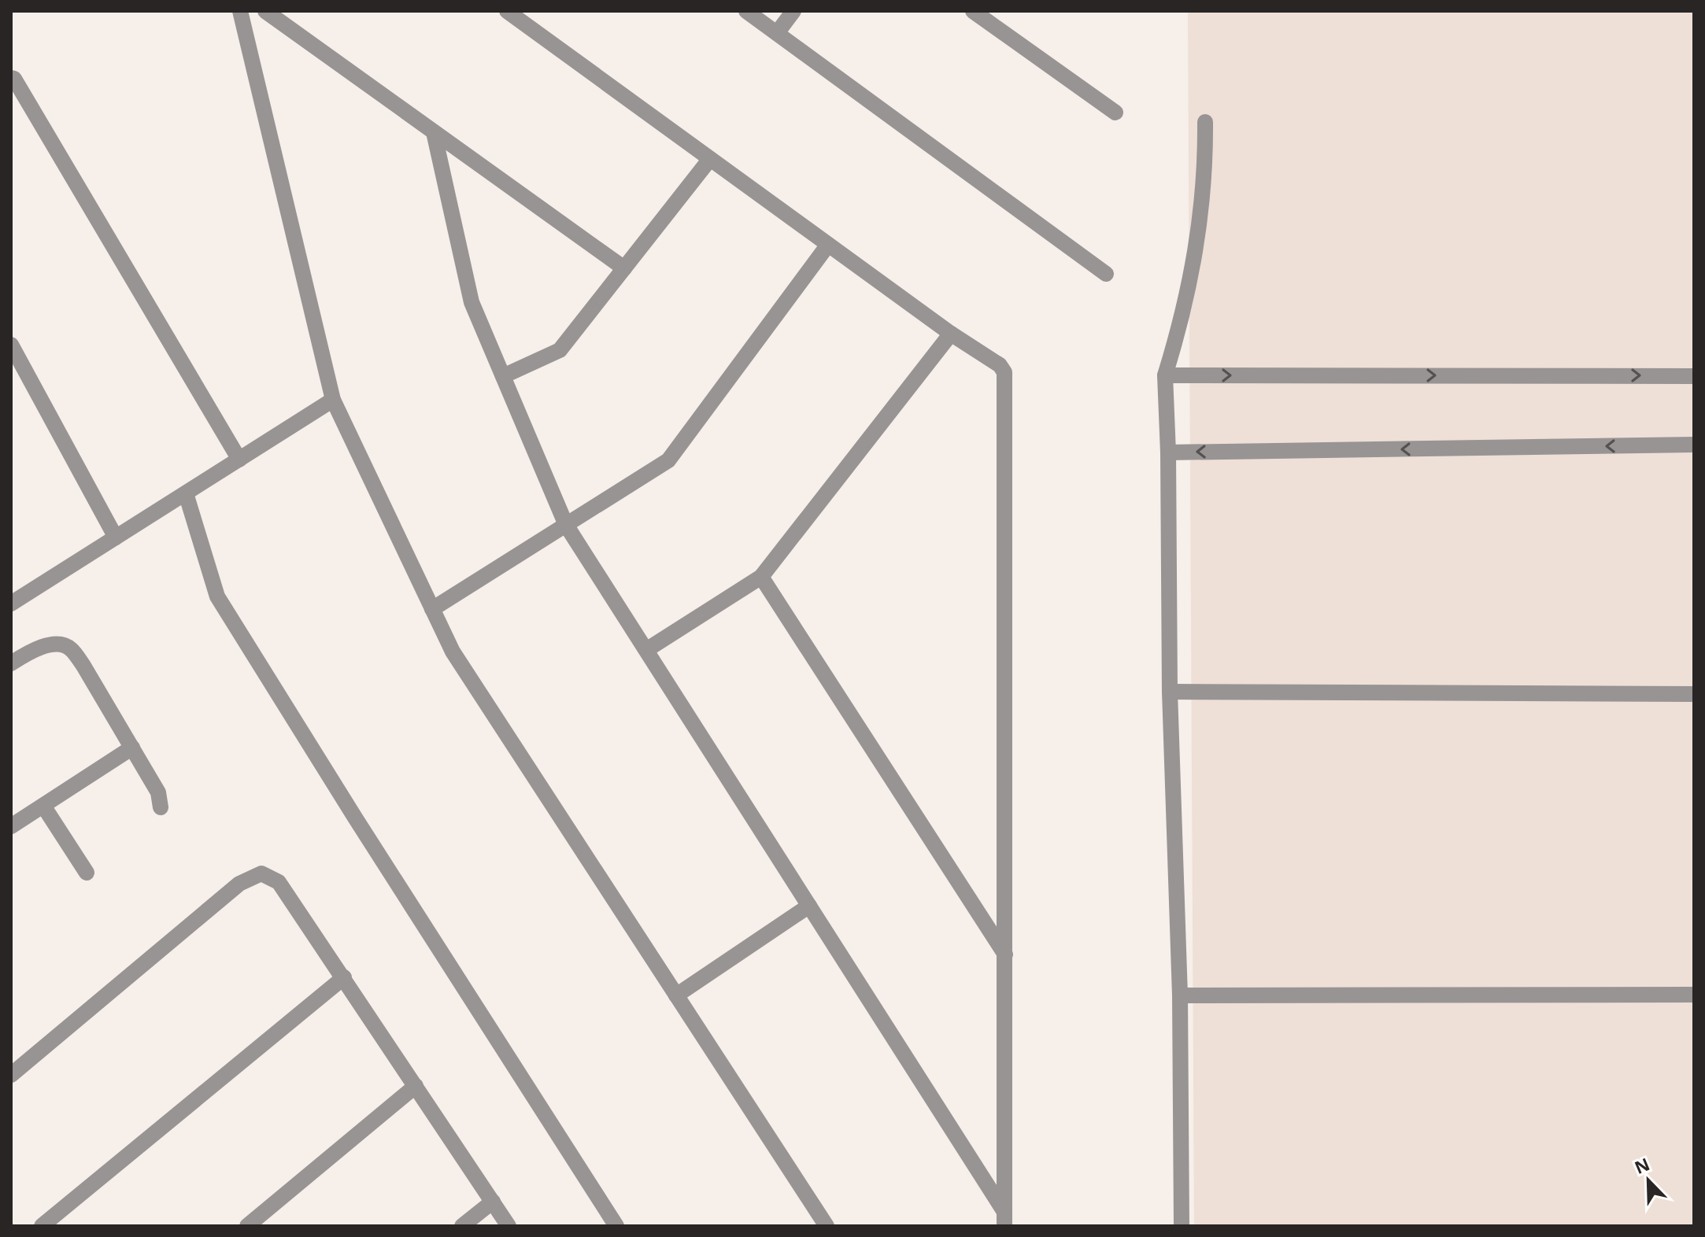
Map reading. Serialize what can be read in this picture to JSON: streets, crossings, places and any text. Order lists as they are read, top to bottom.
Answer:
{
  "north": "top left"
}
